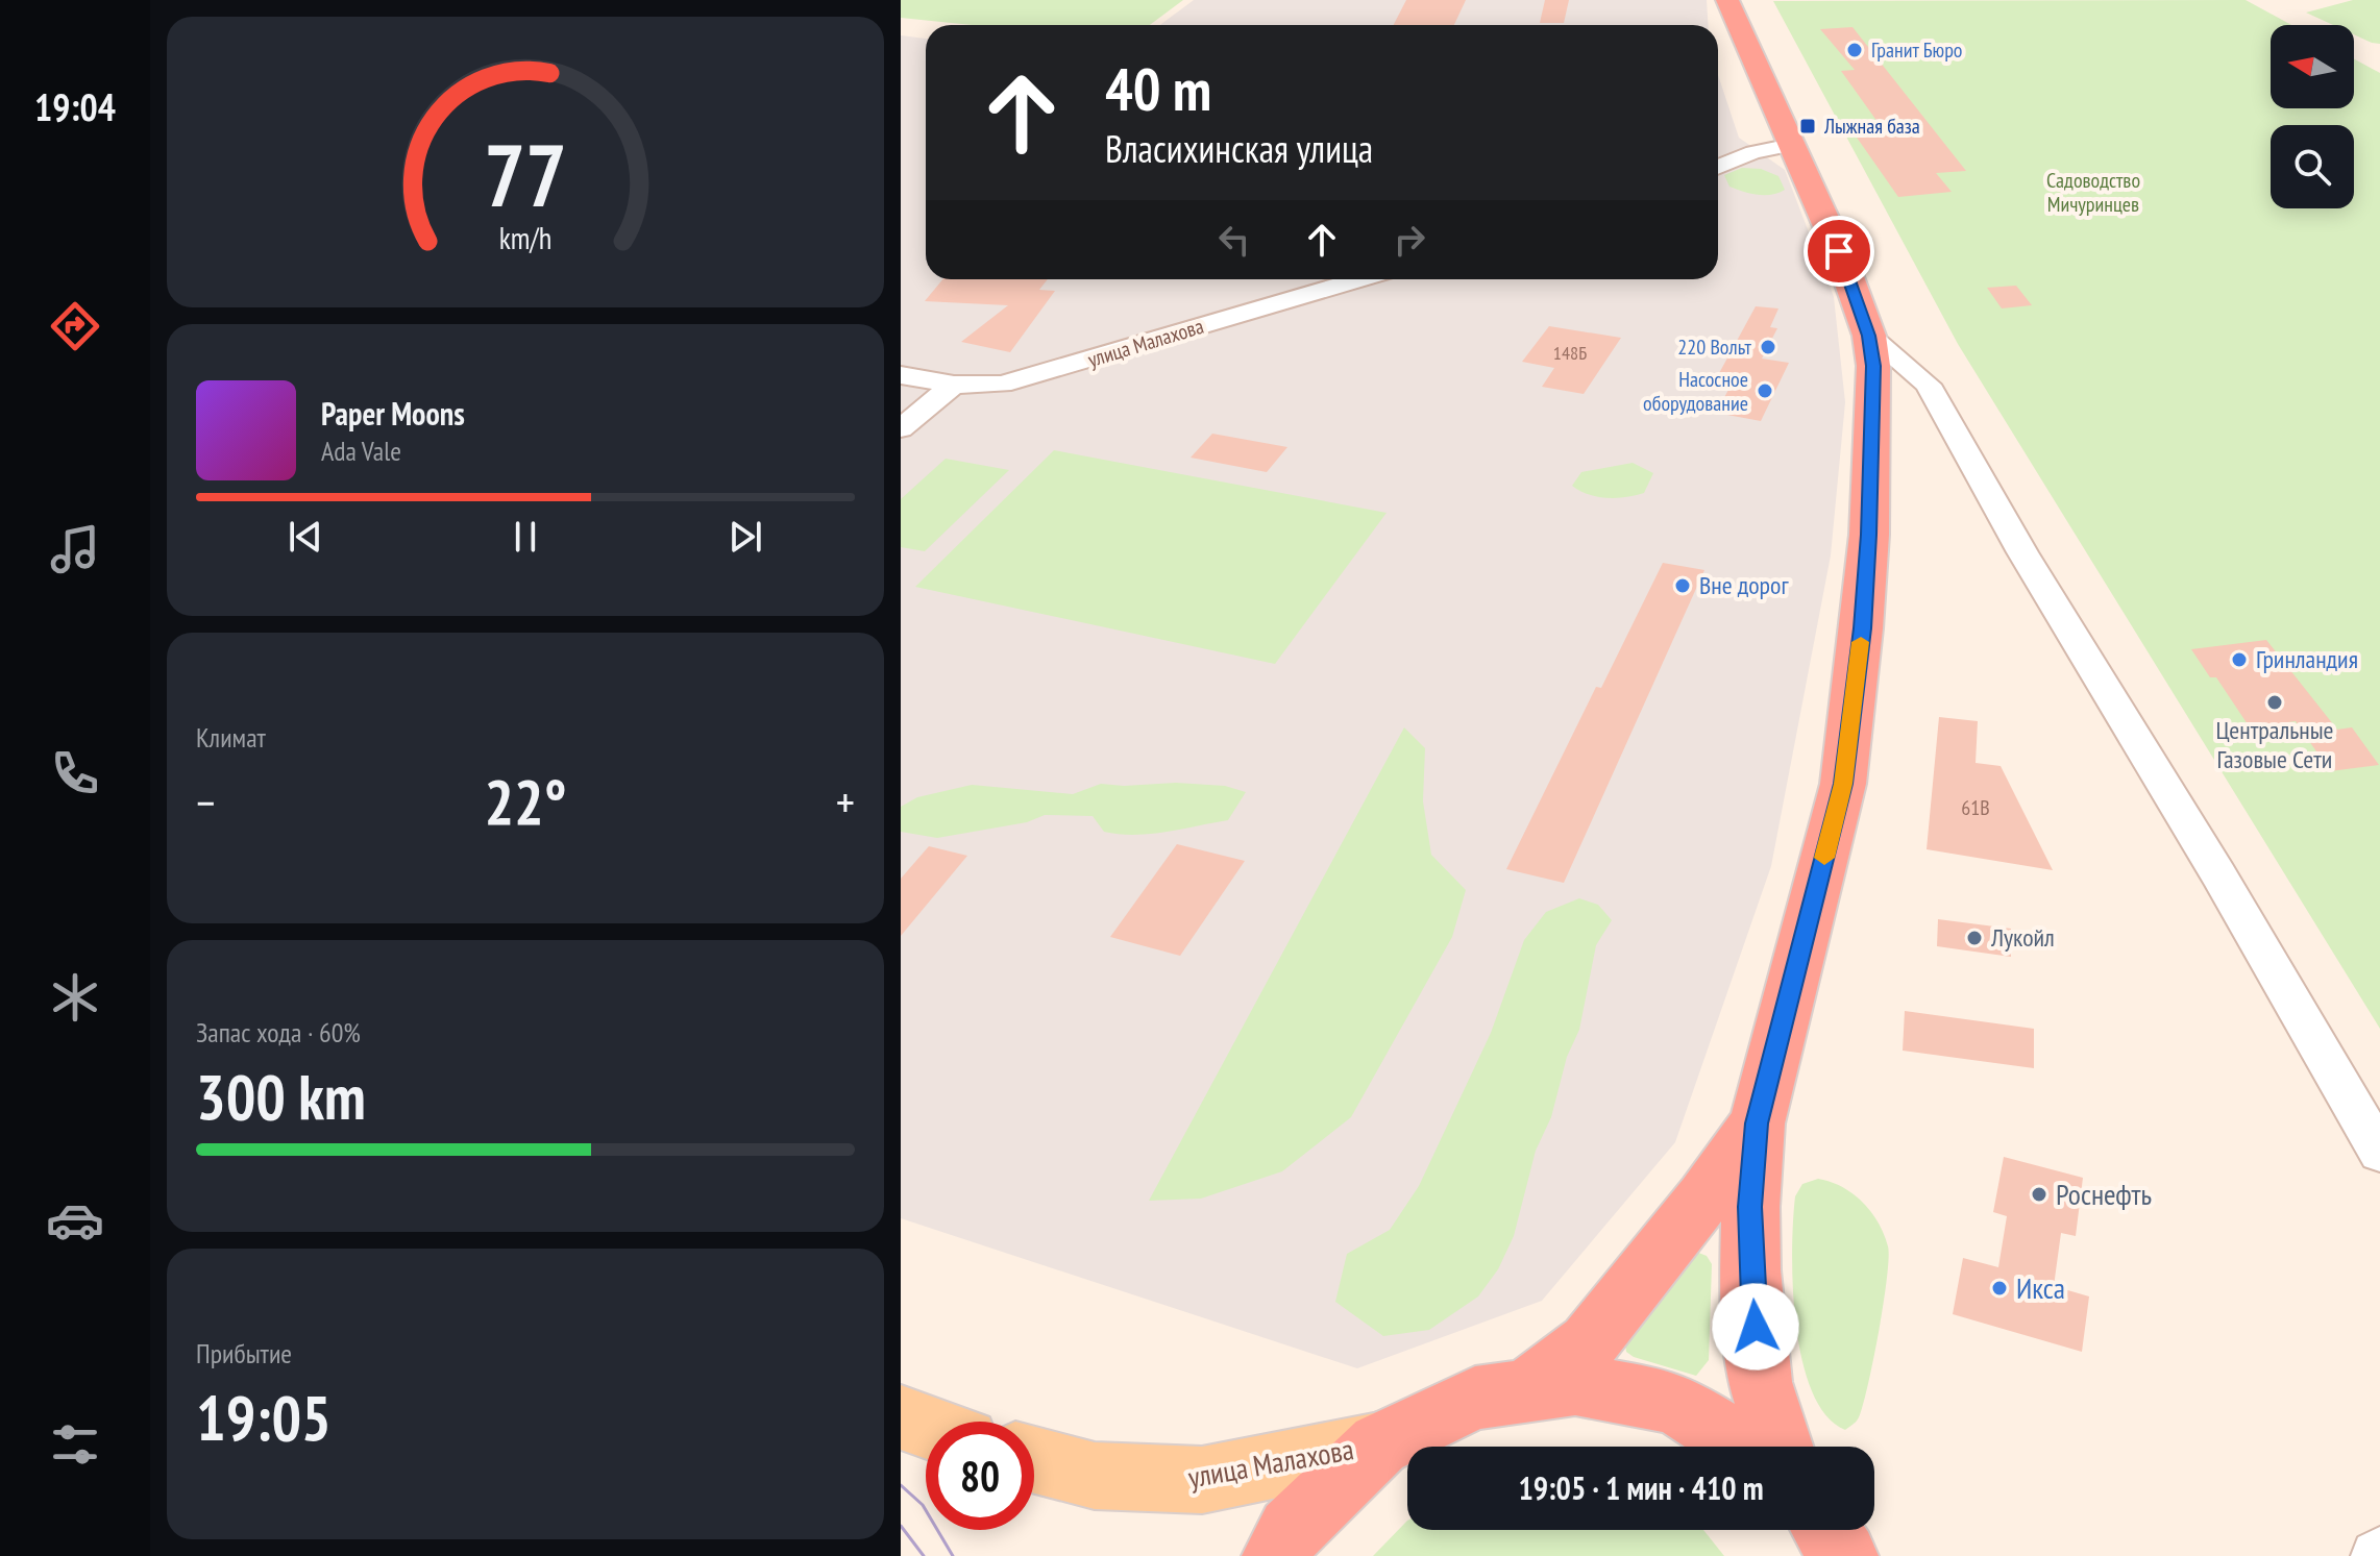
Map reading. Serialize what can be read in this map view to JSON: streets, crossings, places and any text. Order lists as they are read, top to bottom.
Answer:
{
  "streets": {
    "main road": ["улица Малахова"]
  },
  "parks": ["Садоводство Мичуринцев"],
  "places": {
    "other": [
      "Гранит Бюро",
      "220 Вольт",
      "Насосное оборудование",
      "Вне дорог",
      "Гринландия",
      "Центральные Газовые Сети",
      "Лукойл",
      "Роснефть",
      "Икса"
    ],
    "transit": ["Лыжная база"]
  },
  "house_numbers": ["148Б", "61В"],
  "north": "left",
  "page": {
    "tabs": "19:04",
    "turn": ["40 m", "Власихинская улица"],
    "song": ["Paper Moons", "Ada Vale"],
    "tile": [
      "Климат",
      ["Запас хода · 60%", "300 km"],
      ["Прибытие", "19:05"]
    ],
    "heat": ["−", "22°", "+"],
    "limit": "80",
    "trip": "19:05 · 1 мин · 410 m",
    "gauge": ["77", "km/h"]
  }
}
